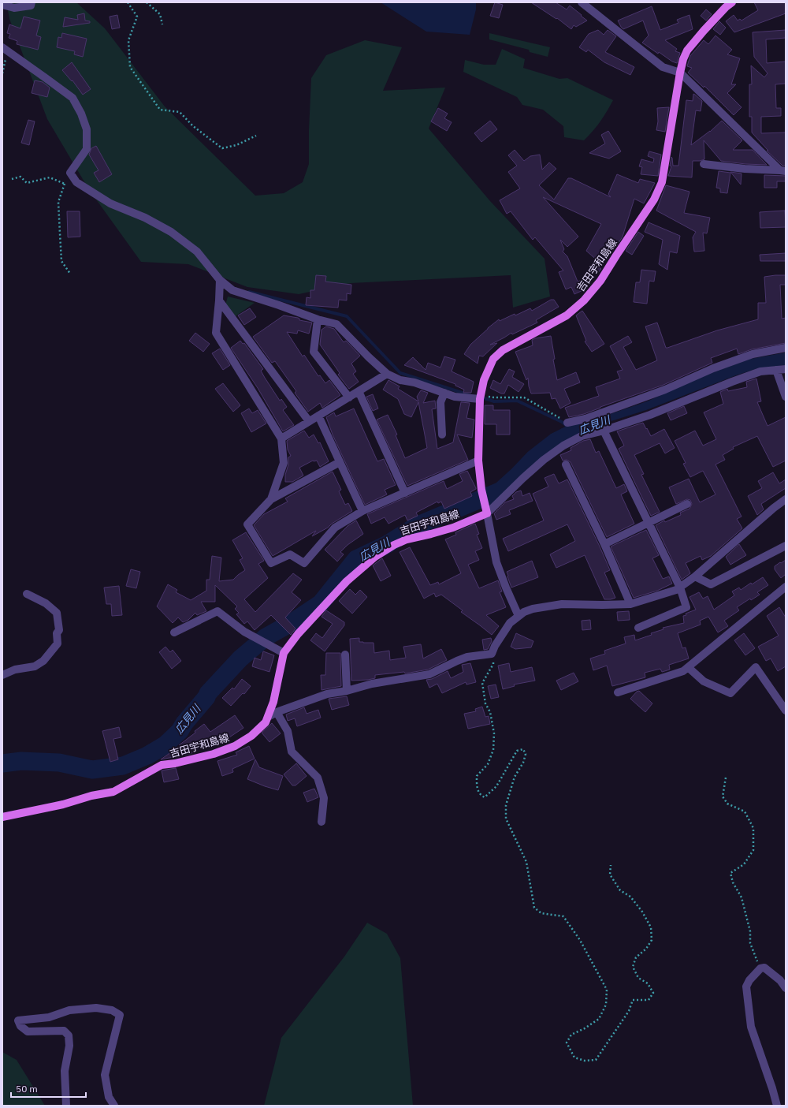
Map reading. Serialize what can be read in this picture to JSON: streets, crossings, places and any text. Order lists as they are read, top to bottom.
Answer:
{
  "streets": {
    "main road": ["吉田宇和島線"]
  },
  "water": ["広見川"],
  "scale_bar": "50 m"
}
